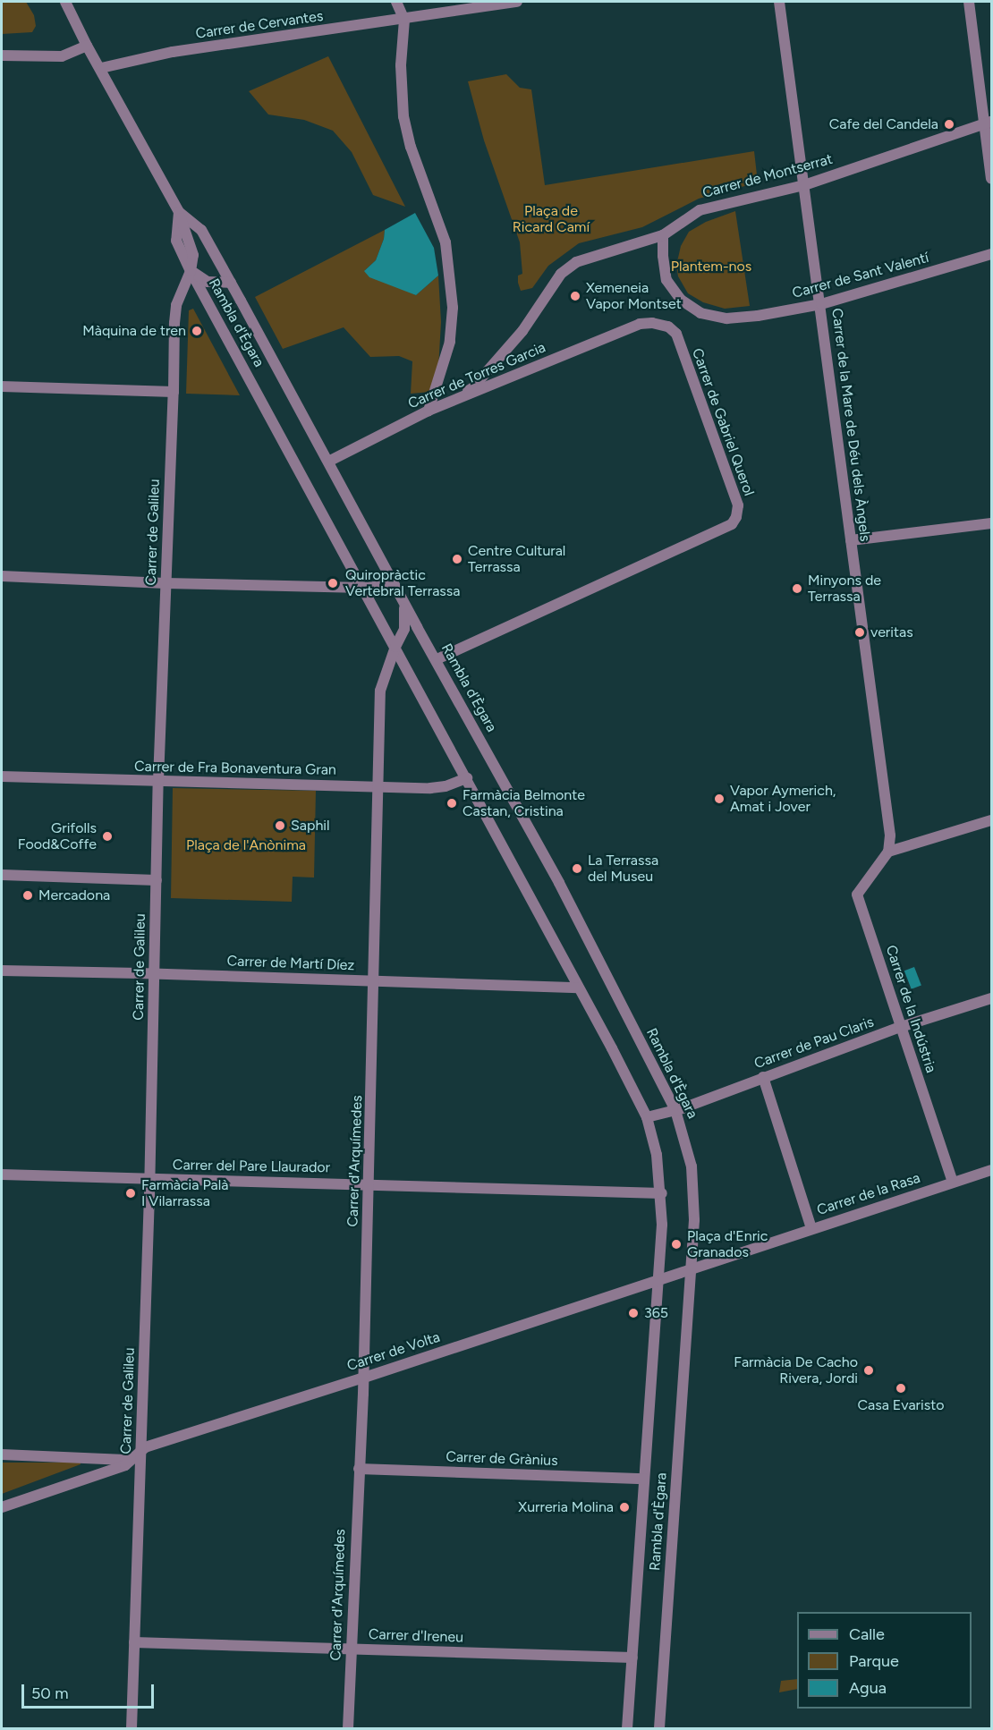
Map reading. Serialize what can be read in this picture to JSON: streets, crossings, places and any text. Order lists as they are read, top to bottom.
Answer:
{
  "streets": {
    "street": [
      "Carrer de Cervantes",
      "Carrer de Montserrat",
      "Carrer de Sant Valentí",
      "Rambla d'Ègara",
      "Carrer de Torres Garcia",
      "Carrer de Gabriel Querol",
      "Carrer de la Mare de Déu dels Àngels",
      "Carrer de Galileu",
      "Carrer de Fra Bonaventura Gran",
      "Carrer de Martí Díez",
      "Carrer de la Indústria",
      "Carrer de Pau Claris",
      "Carrer d'Arquímedes",
      "Carrer del Pare Llaurador",
      "Carrer de la Rasa",
      "Carrer de Volta",
      "Carrer de Grànius",
      "Carrer d'Ireneu"
    ]
  },
  "crossings": [
    ["Carrer de Cervantes", "Rambla d'Ègara"],
    ["Carrer de Montserrat", "Carrer de Sant Valentí"],
    ["Carrer de Montserrat", "Carrer de Torres Garcia"],
    ["Carrer de Montserrat", "Carrer de la Mare de Déu dels Àngels"],
    ["Carrer de Sant Valentí", "Carrer de la Mare de Déu dels Àngels"],
    ["Rambla d'Ègara", "Carrer de Torres Garcia"],
    ["Rambla d'Ègara", "Carrer de Gabriel Querol"],
    ["Rambla d'Ègara", "Carrer de Galileu"],
    ["Rambla d'Ègara", "Carrer de Fra Bonaventura Gran"],
    ["Rambla d'Ègara", "Carrer de Martí Díez"],
    ["Rambla d'Ègara", "Carrer de Pau Claris"],
    ["Rambla d'Ègara", "Carrer d'Arquímedes"],
    ["Rambla d'Ègara", "Carrer del Pare Llaurador"],
    ["Rambla d'Ègara", "Carrer de la Rasa"],
    ["Rambla d'Ègara", "Carrer de Volta"],
    ["Rambla d'Ègara", "Carrer de Grànius"],
    ["Rambla d'Ègara", "Carrer d'Ireneu"],
    ["Carrer de Torres Garcia", "Carrer de Gabriel Querol"],
    ["Carrer de la Mare de Déu dels Àngels", "Carrer de la Indústria"],
    ["Carrer de Galileu", "Carrer de Fra Bonaventura Gran"],
    ["Carrer de Galileu", "Carrer de Martí Díez"],
    ["Carrer de Galileu", "Carrer del Pare Llaurador"],
    ["Carrer de Galileu", "Carrer de Volta"],
    ["Carrer de Galileu", "Carrer d'Ireneu"],
    ["Carrer de Fra Bonaventura Gran", "Carrer d'Arquímedes"],
    ["Carrer de Martí Díez", "Carrer d'Arquímedes"],
    ["Carrer de la Indústria", "Carrer de Pau Claris"],
    ["Carrer de la Indústria", "Carrer de la Rasa"],
    ["Carrer d'Arquímedes", "Carrer del Pare Llaurador"],
    ["Carrer d'Arquímedes", "Carrer de Volta"],
    ["Carrer d'Arquímedes", "Carrer de Grànius"],
    ["Carrer d'Arquímedes", "Carrer d'Ireneu"]
  ],
  "parks": ["Plaça de Ricard Camí", "Plantem-nos", "Plaça de l'Anònima"],
  "places": [
    "Cafe del Candela",
    "Xemeneia Vapor Montset",
    "Màquina de tren",
    "Centre Cultural Terrassa",
    "Quiropràctic Vertebral Terrassa",
    "Minyons de Terrassa",
    "veritas",
    "Vapor Aymerich, Amat i Jover",
    "Farmàcia Belmonte Castan, Cristina",
    "Saphil",
    "Grifolls Food&Coffe",
    "La Terrassa del Museu",
    "Mercadona",
    "Farmàcia Palà I Vilarrassa",
    "Plaça d'Enric Granados",
    "365",
    "Farmàcia De Cacho Rivera, Jordi",
    "Casa Evaristo",
    "Xurreria Molina"
  ],
  "legend": ["Calle", "Parque", "Agua"],
  "scale_bar": "50 m"
}
